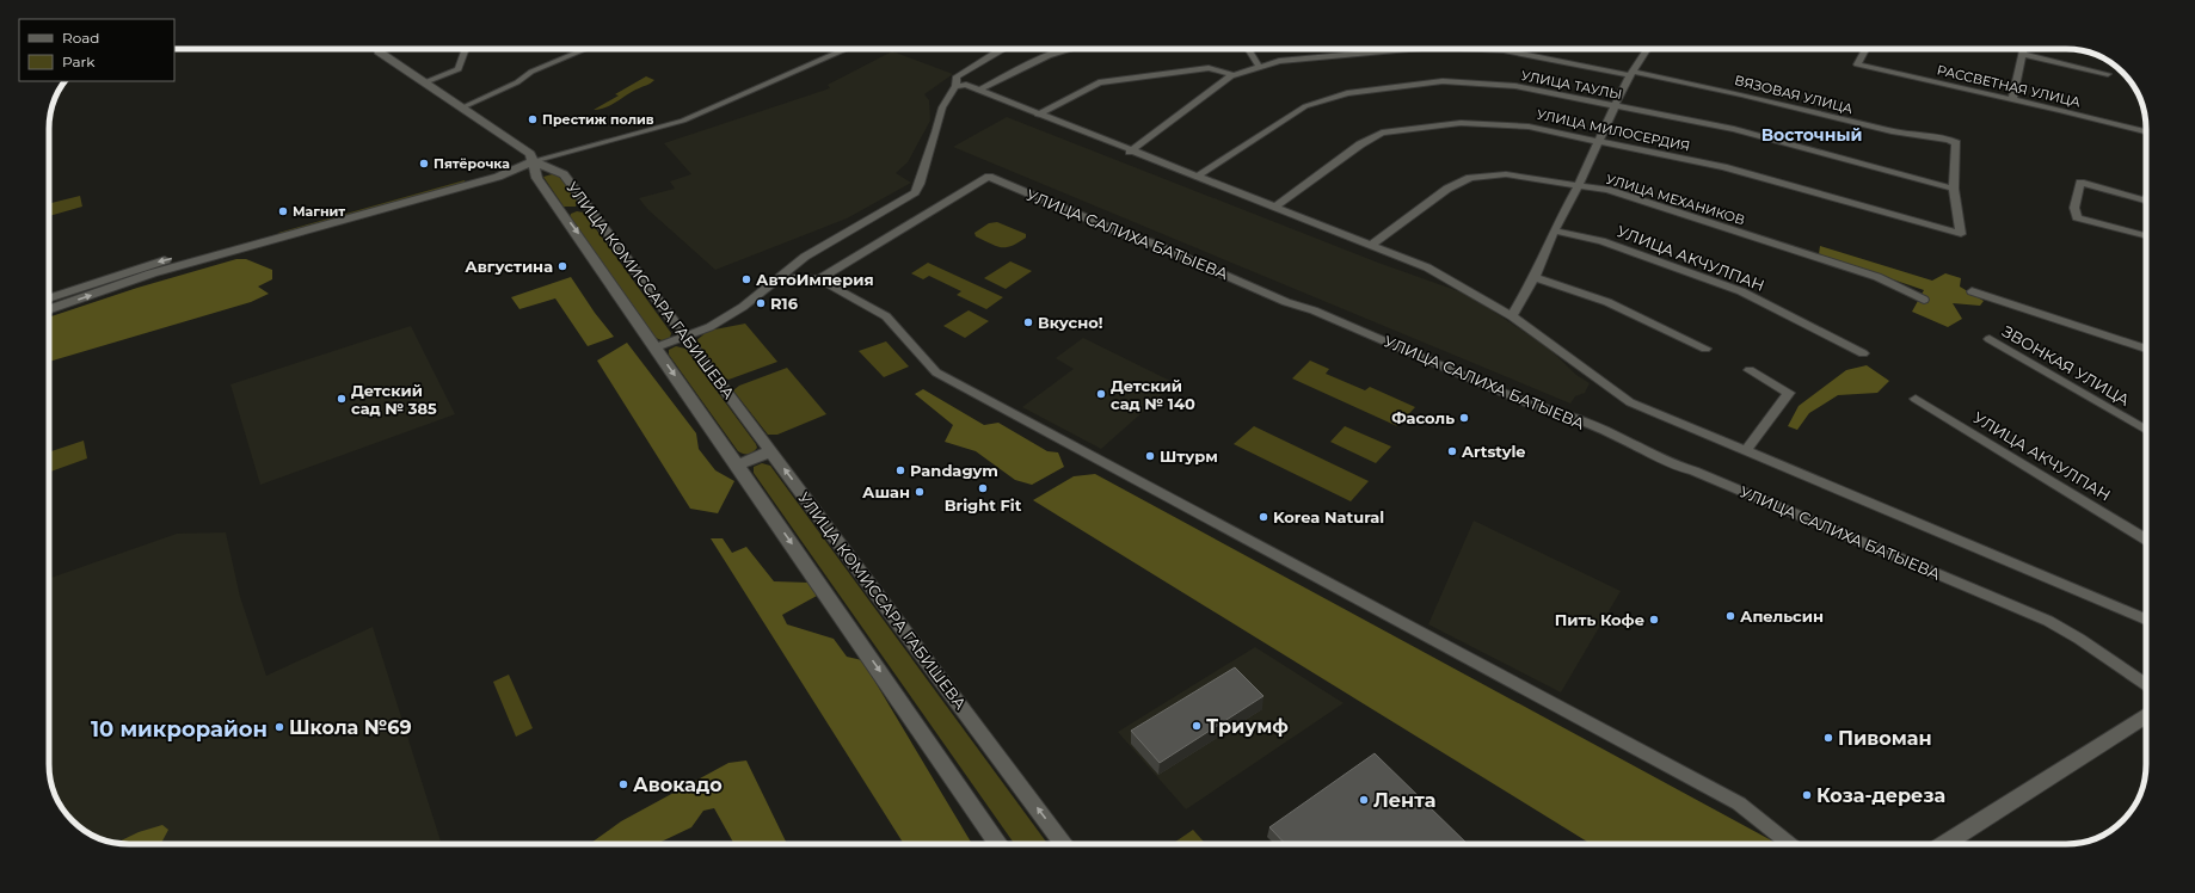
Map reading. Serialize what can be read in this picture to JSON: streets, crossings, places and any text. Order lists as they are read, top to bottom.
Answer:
{
  "streets": {
    "street": [
      "УЛИЦА ТАУЛЫ",
      "РАССВЕТНАЯ УЛИЦА",
      "ВЯЗОВАЯ УЛИЦА",
      "УЛИЦА МИЛОСЕРДИЯ",
      "УЛИЦА МЕХАНИКОВ",
      "УЛИЦА САЛИХА БАТЫЕВА",
      "УЛИЦА АКЧУЛПАН",
      "УЛИЦА КОМИССАРА ГАБИШЕВА",
      "ЗВОНКАЯ УЛИЦА"
    ]
  },
  "crossings": [
    ["УЛИЦА ТАУЛЫ", "ВЯЗОВАЯ УЛИЦА"],
    ["УЛИЦА ТАУЛЫ", "УЛИЦА МИЛОСЕРДИЯ"],
    ["ВЯЗОВАЯ УЛИЦА", "УЛИЦА МИЛОСЕРДИЯ"]
  ],
  "districts": ["Восточный", "10 микрорайон"],
  "places": [
    "Престиж полив",
    "Пятёрочка",
    "Магнит",
    "Августина",
    "АвтоИмперия",
    "R16",
    "Вкусно!",
    "Детский сад № 140",
    "Детский сад № 385",
    "Фасоль",
    "Artstyle",
    "Штурм",
    "Pandagym",
    "Bright Fit",
    "Ашан",
    "Korea Natural",
    "Апельсин",
    "Пить Кофе",
    "Триумф",
    "Школа №69",
    "Пивоман",
    "Авокадо",
    "Коза-дереза",
    "Лента"
  ],
  "legend": ["Road", "Park"]
}
